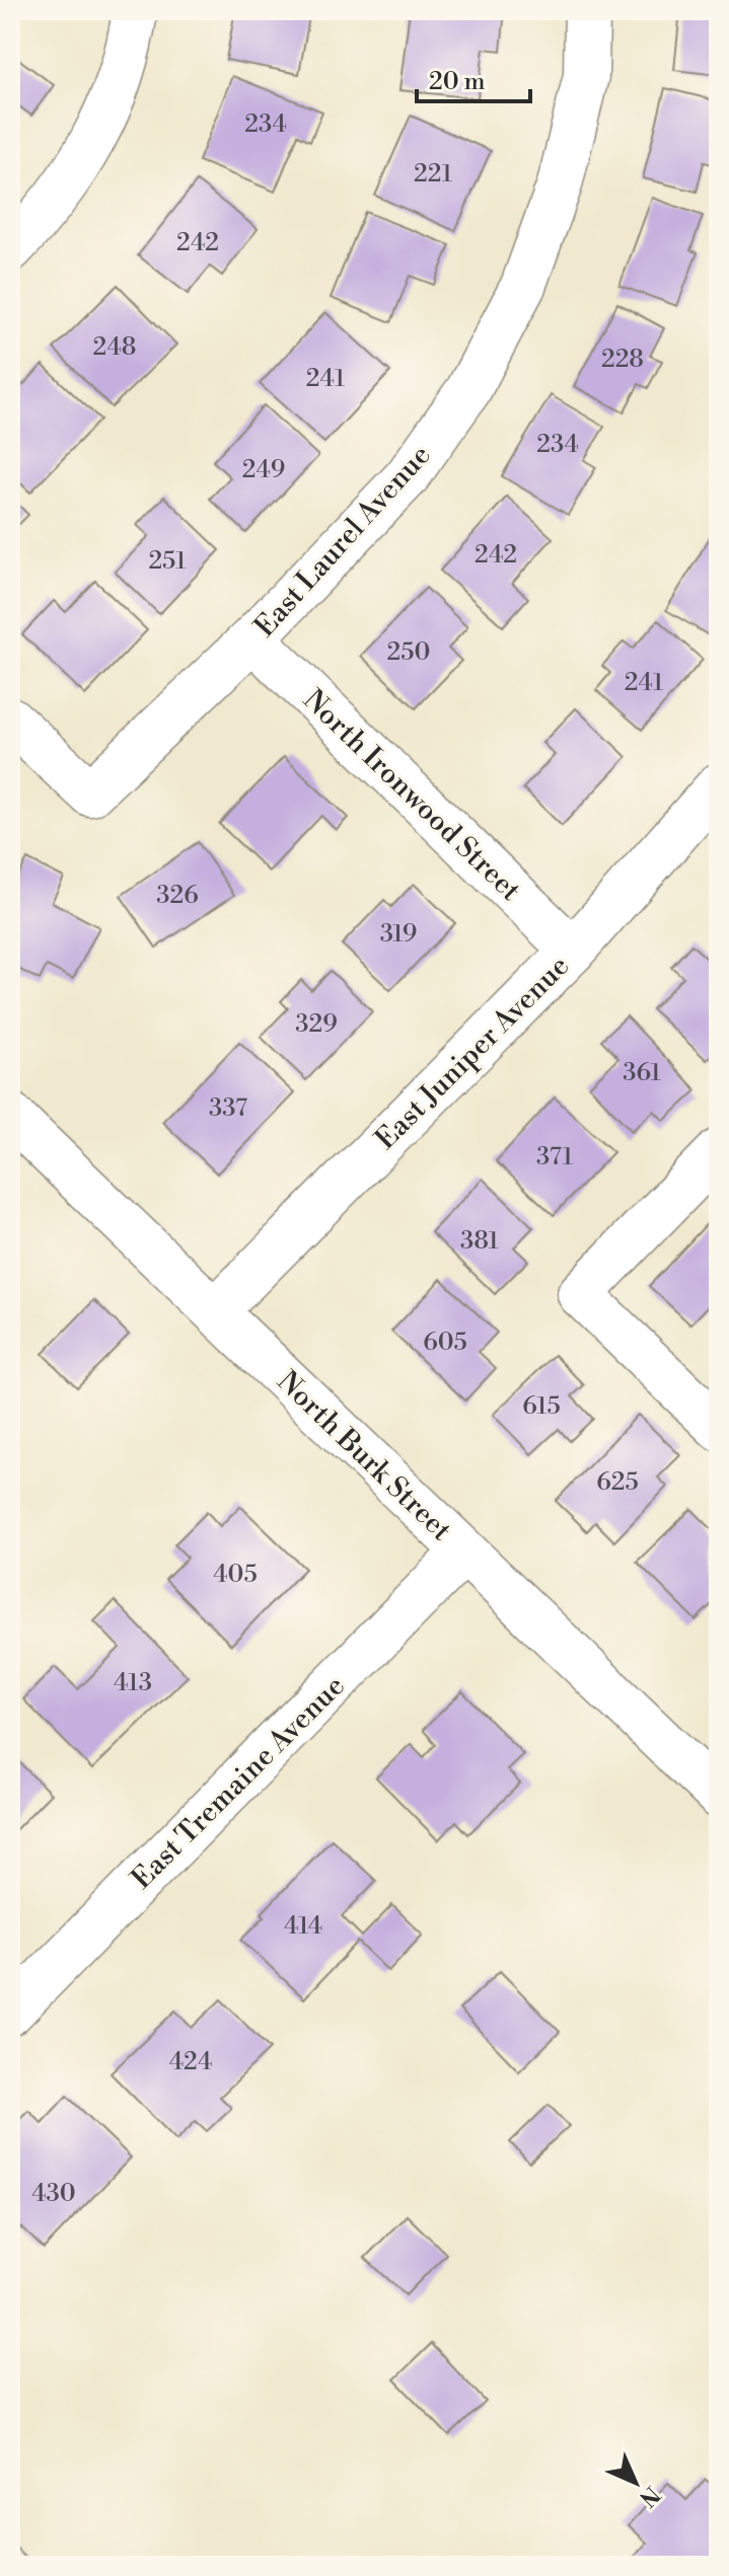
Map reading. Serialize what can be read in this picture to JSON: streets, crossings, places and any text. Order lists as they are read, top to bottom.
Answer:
{
  "streets": {
    "street": [
      "East Laurel Avenue",
      "North Ironwood Street",
      "East Juniper Avenue",
      "North Burk Street",
      "East Tremaine Avenue"
    ]
  },
  "crossings": [
    ["East Laurel Avenue", "North Ironwood Street"],
    ["North Ironwood Street", "East Juniper Avenue"],
    ["East Juniper Avenue", "North Burk Street"],
    ["North Burk Street", "East Tremaine Avenue"]
  ],
  "house_numbers": [
    "234",
    "221",
    "242",
    "248",
    "228",
    "241",
    "234",
    "249",
    "242",
    "251",
    "250",
    "241",
    "326",
    "319",
    "329",
    "361",
    "337",
    "371",
    "381",
    "605",
    "615",
    "625",
    "405",
    "413",
    "414",
    "424",
    "430"
  ],
  "scale_bar": "20 m",
  "north": "bottom right"
}
